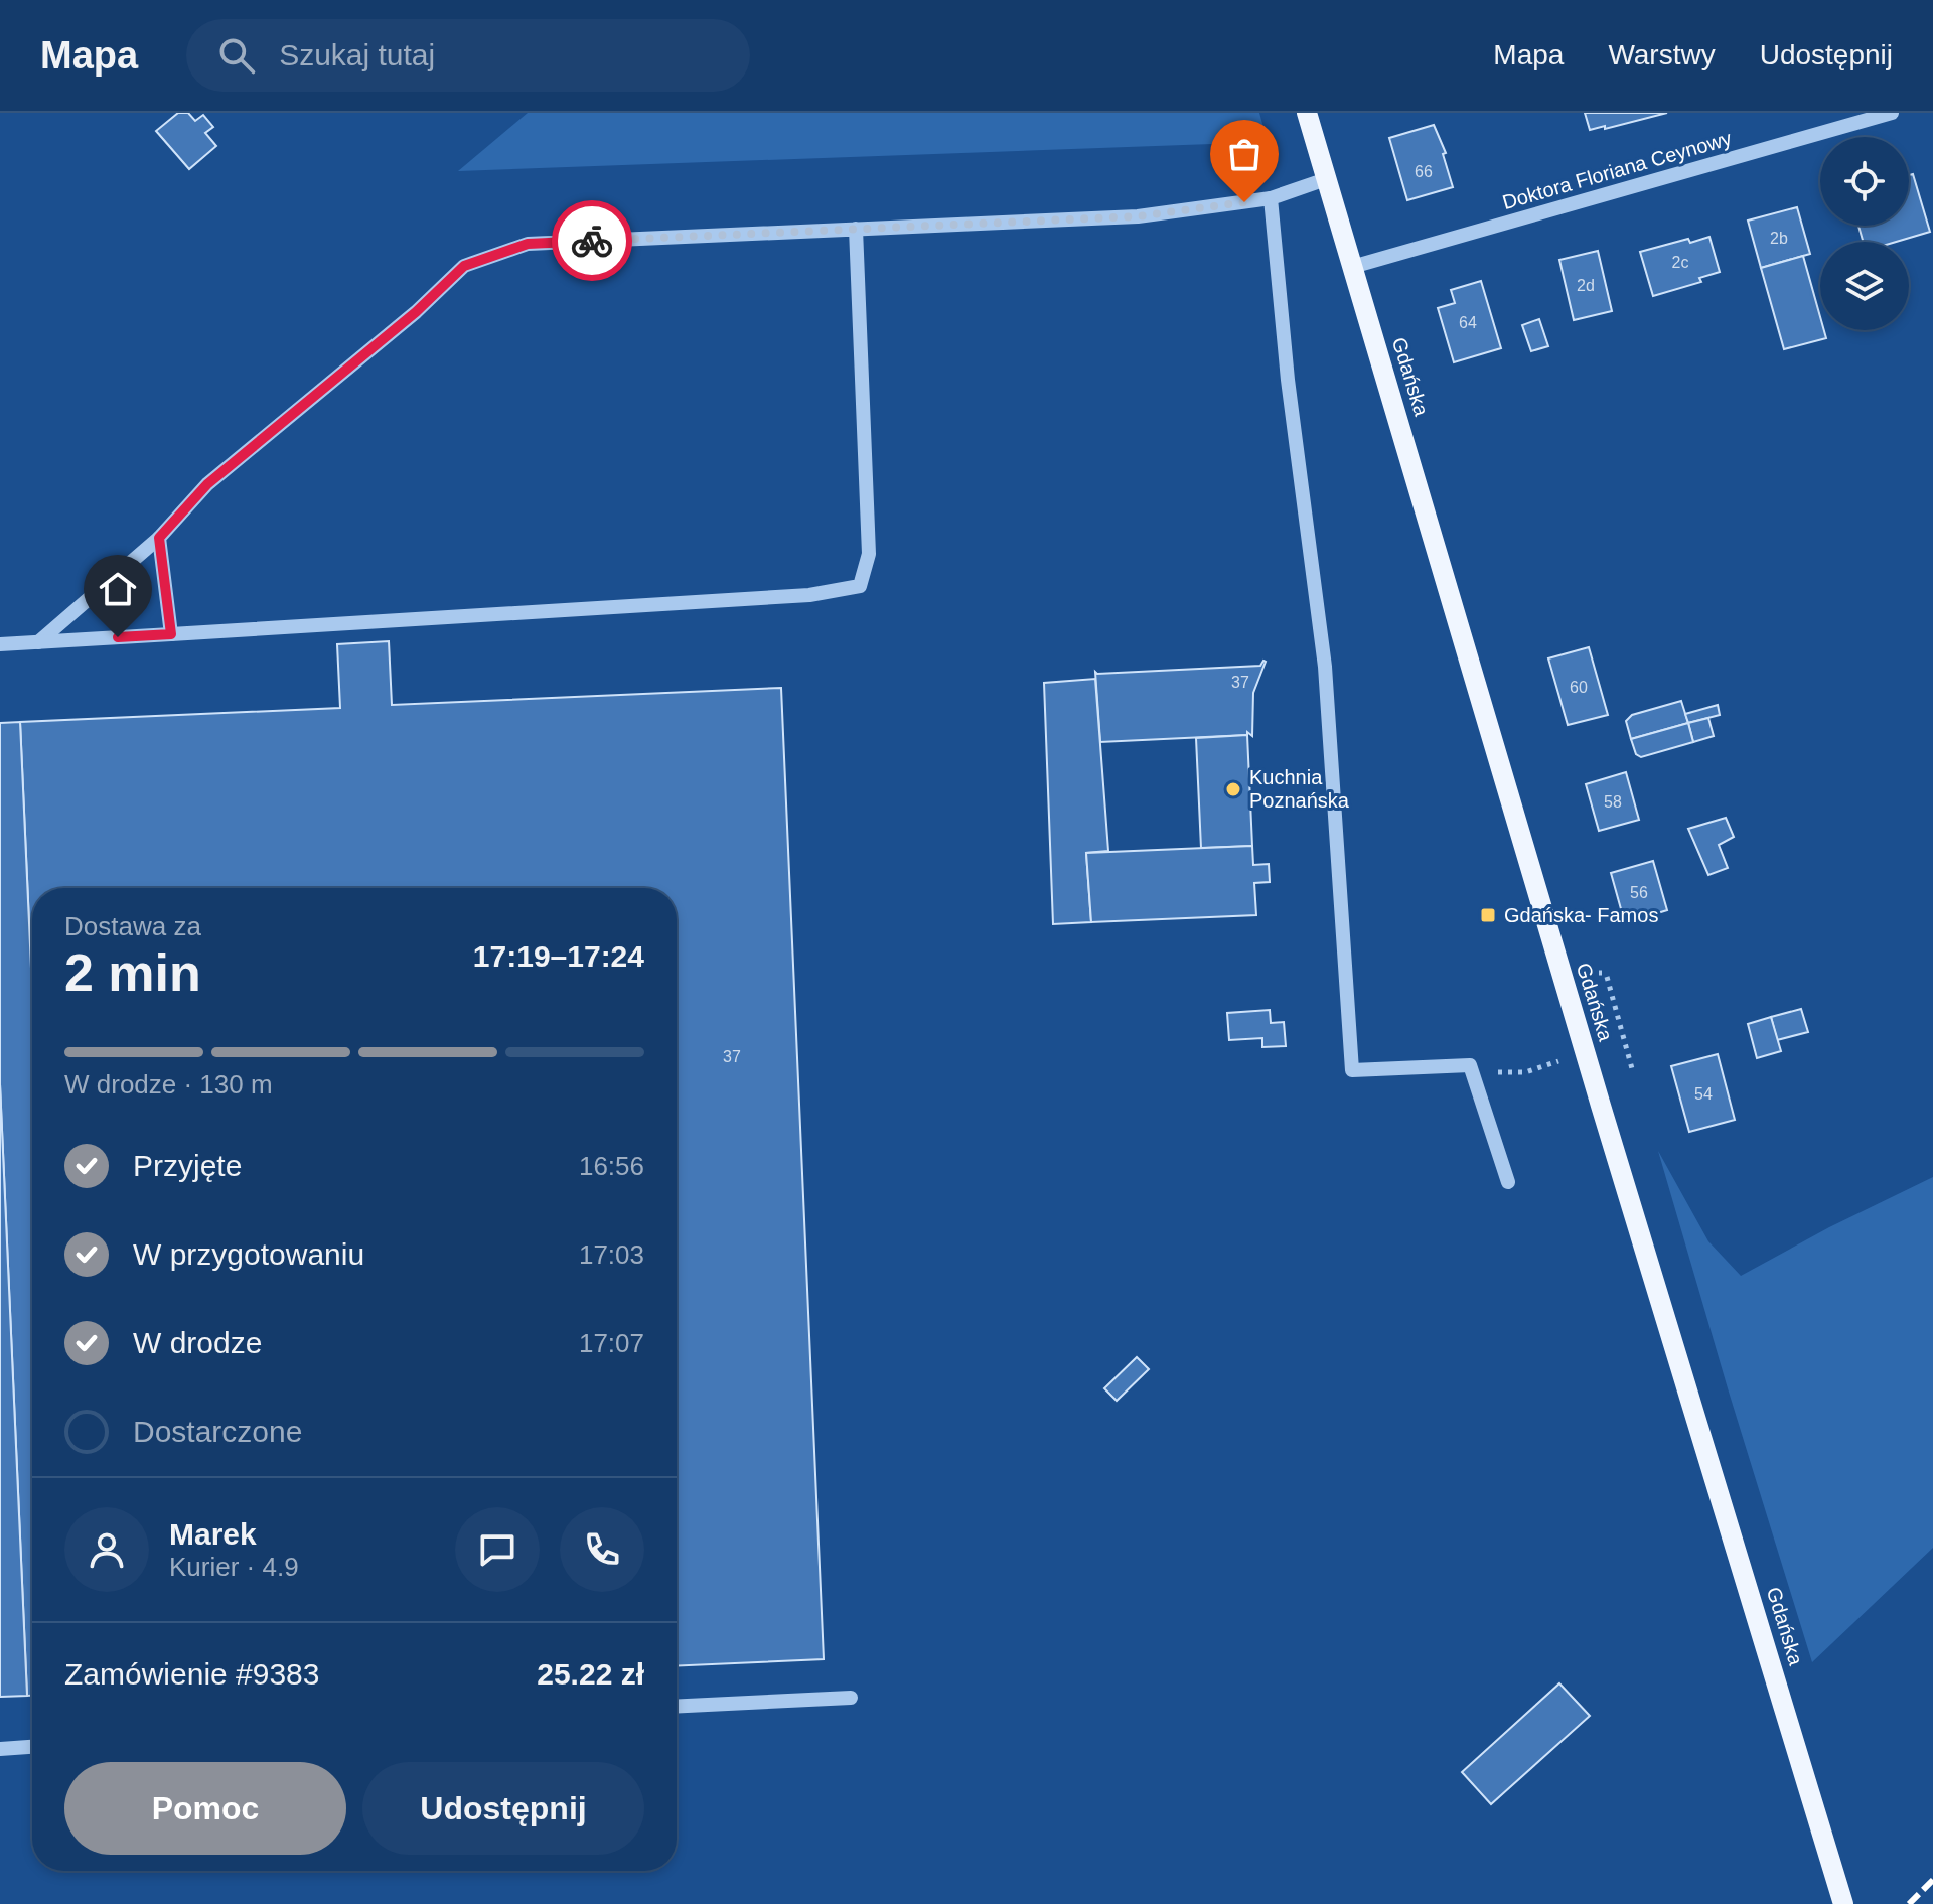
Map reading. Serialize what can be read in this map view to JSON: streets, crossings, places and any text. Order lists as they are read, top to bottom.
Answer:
{
  "streets": {
    "main road": ["Gdańska"],
    "street": ["Doktora Floriana Ceynowy"]
  },
  "crossings": [
    ["Doktora Floriana Ceynowy", "Gdańska"]
  ],
  "places": {
    "other": ["Kuchnia Poznańska"],
    "transit": ["Gdańska- Famos"]
  },
  "house_numbers": [
    "66",
    "2b",
    "2c",
    "2d",
    "64",
    "37",
    "60",
    "58",
    "56",
    "37",
    "54"
  ],
  "page": {
    "header": "Mapa",
    "search": "Szukaj tutaj",
    "nav": ["Mapa", "Warstwy", "Udostępnij"],
    "heading": ["2 min", "Dostawa za", "17:19–17:24"],
    "panel": [
      "Marek",
      "Kurier · 4.9",
      "Zamówienie #9383",
      "25.22 zł"
    ],
    "bar": "W drodze · 130 m",
    "list": [
      ["Przyjęte", "16:56"],
      ["W przygotowaniu", "17:03"],
      ["W drodze", "17:07"],
      "Dostarczone"
    ],
    "buttons": ["Pomoc", "Udostępnij"]
  }
}
